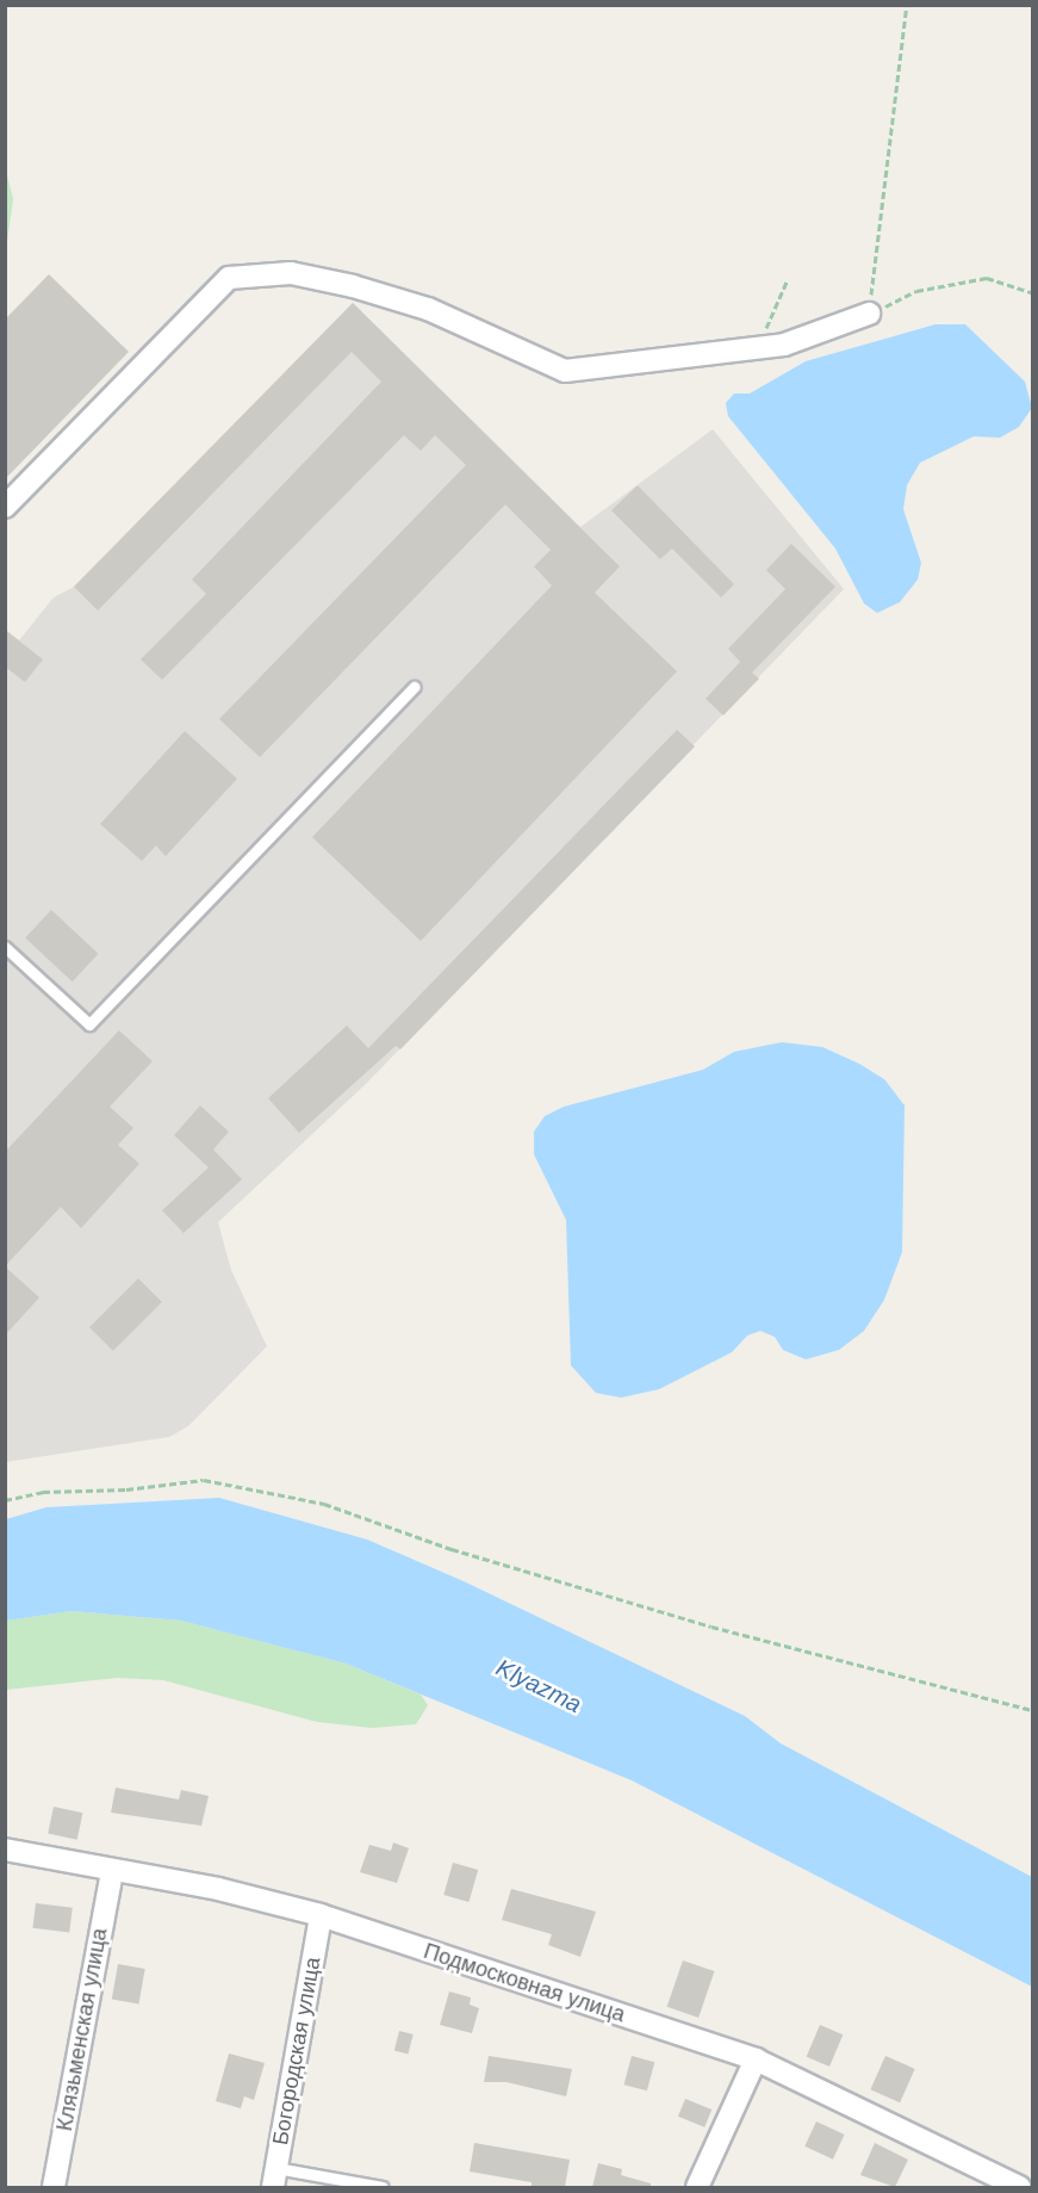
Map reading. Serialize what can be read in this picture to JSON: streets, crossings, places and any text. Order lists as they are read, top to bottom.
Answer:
{
  "streets": {
    "street": ["Подмосковная улица", "Клязьменская улица", "Богородская улица"]
  },
  "crossings": [
    ["Подмосковная улица", "Клязьменская улица"],
    ["Подмосковная улица", "Богородская улица"]
  ],
  "water": ["Klyazma"]
}
